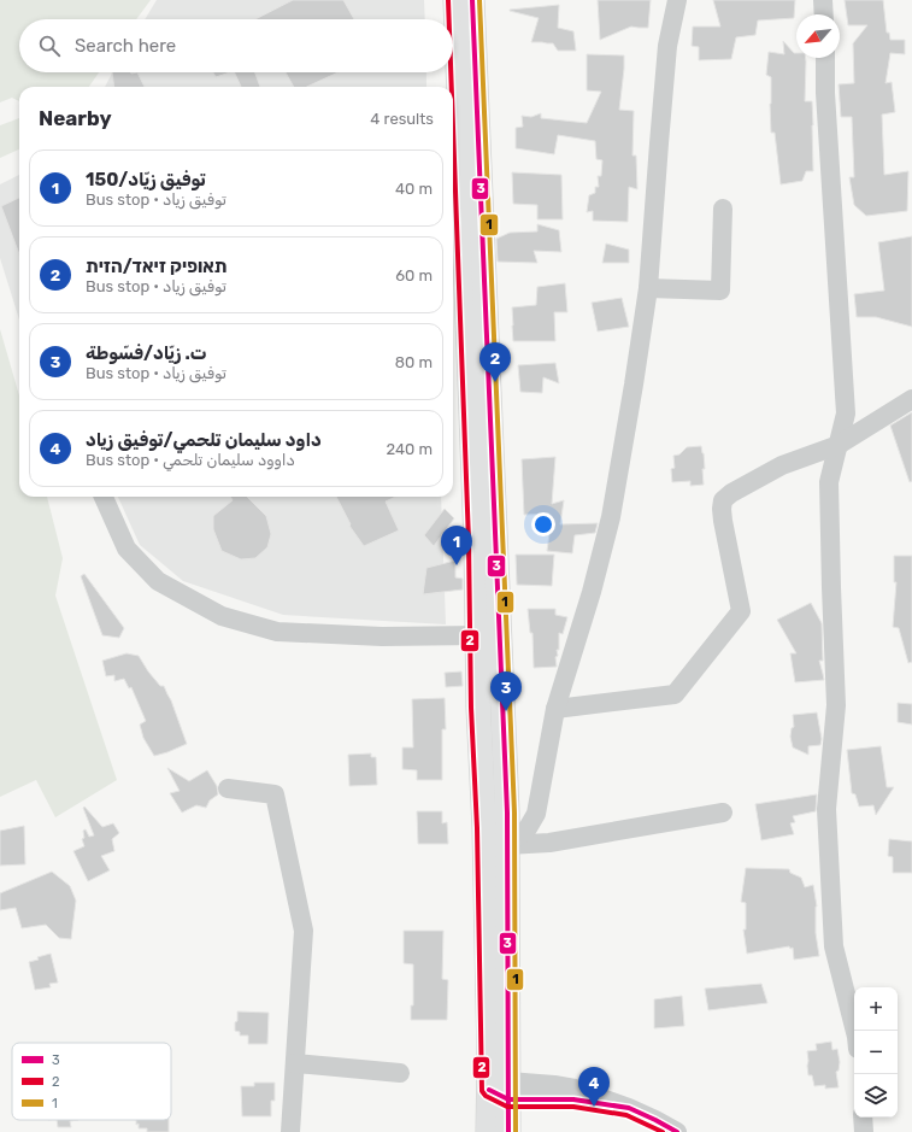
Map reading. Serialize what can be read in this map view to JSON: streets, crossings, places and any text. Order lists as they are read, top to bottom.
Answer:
{
  "lines": ["transit line 3", "transit line 2", "transit line 1"],
  "legend": ["3", "2", "1"],
  "north": "bottom left",
  "page": {
    "search": "Search here",
    "heading": ["Nearby", "4 results"],
    "list": [
      {
        "mark": "1",
        "name": "توفيق زيّاد/150",
        "note": "Bus stop · توفيق زياد",
        "value": "40 m"
      },
      {
        "mark": "2",
        "name": "תאופיק זיאד/הזית",
        "note": "Bus stop · توفيق زياد",
        "value": "60 m"
      },
      {
        "mark": "3",
        "name": "ت. زيّاد/فسّوطة",
        "note": "Bus stop · توفيق زياد",
        "value": "80 m"
      },
      {
        "mark": "4",
        "name": "داود سليمان تلحمي/توفيق زياد",
        "note": "Bus stop · داوود سليمان تلحمي",
        "value": "240 m"
      }
    ],
    "pins": [
      "2",
      "1",
      "3",
      "4"
    ],
    "map_buttons": ["+", "−"]
  }
}
